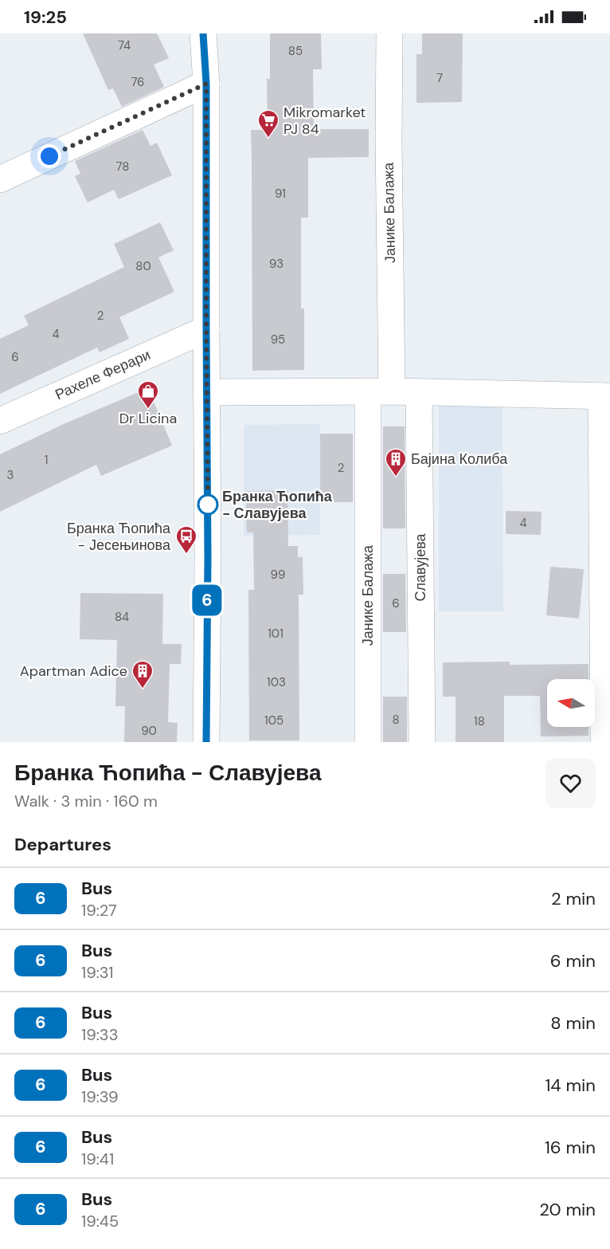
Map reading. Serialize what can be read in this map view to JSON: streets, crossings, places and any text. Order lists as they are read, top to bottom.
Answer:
{
  "streets": {
    "street": ["Јанике Балажа", "Рахеле Ферари", "Славујева"]
  },
  "places": {
    "supermarket": ["Mikromarket PJ 84"],
    "shop": ["Dr Licina"],
    "building": ["Бајина Колиба", "Apartman Adice"],
    "other": ["Бранка Ћопића - Славујева"],
    "bus stop": ["Бранка Ћопића - Јесењинова"]
  },
  "lines": ["bus line 6"],
  "house_numbers": [
    "74",
    "85",
    "7",
    "76",
    "78",
    "91",
    "93",
    "80",
    "2",
    "4",
    "95",
    "6",
    "1",
    "2",
    "3",
    "4",
    "99",
    "6",
    "84",
    "101",
    "103",
    "8",
    "105",
    "18",
    "90"
  ],
  "north": "left",
  "page": {
    "status": "19:25",
    "on_map": "6",
    "heading": [
      ["Бранка Ћопића - Славујева", "Walk · 3 min · 160 m"],
      "Departures"
    ],
    "list": [
      {
        "mark": "6",
        "name": "Bus",
        "note": "19:27",
        "value": "2 min"
      },
      {
        "mark": "6",
        "name": "Bus",
        "note": "19:31",
        "value": "6 min"
      },
      {
        "mark": "6",
        "name": "Bus",
        "note": "19:33",
        "value": "8 min"
      },
      {
        "mark": "6",
        "name": "Bus",
        "note": "19:39",
        "value": "14 min"
      },
      {
        "mark": "6",
        "name": "Bus",
        "note": "19:41",
        "value": "16 min"
      },
      {
        "mark": "6",
        "name": "Bus",
        "note": "19:45",
        "value": "20 min"
      }
    ]
  }
}
